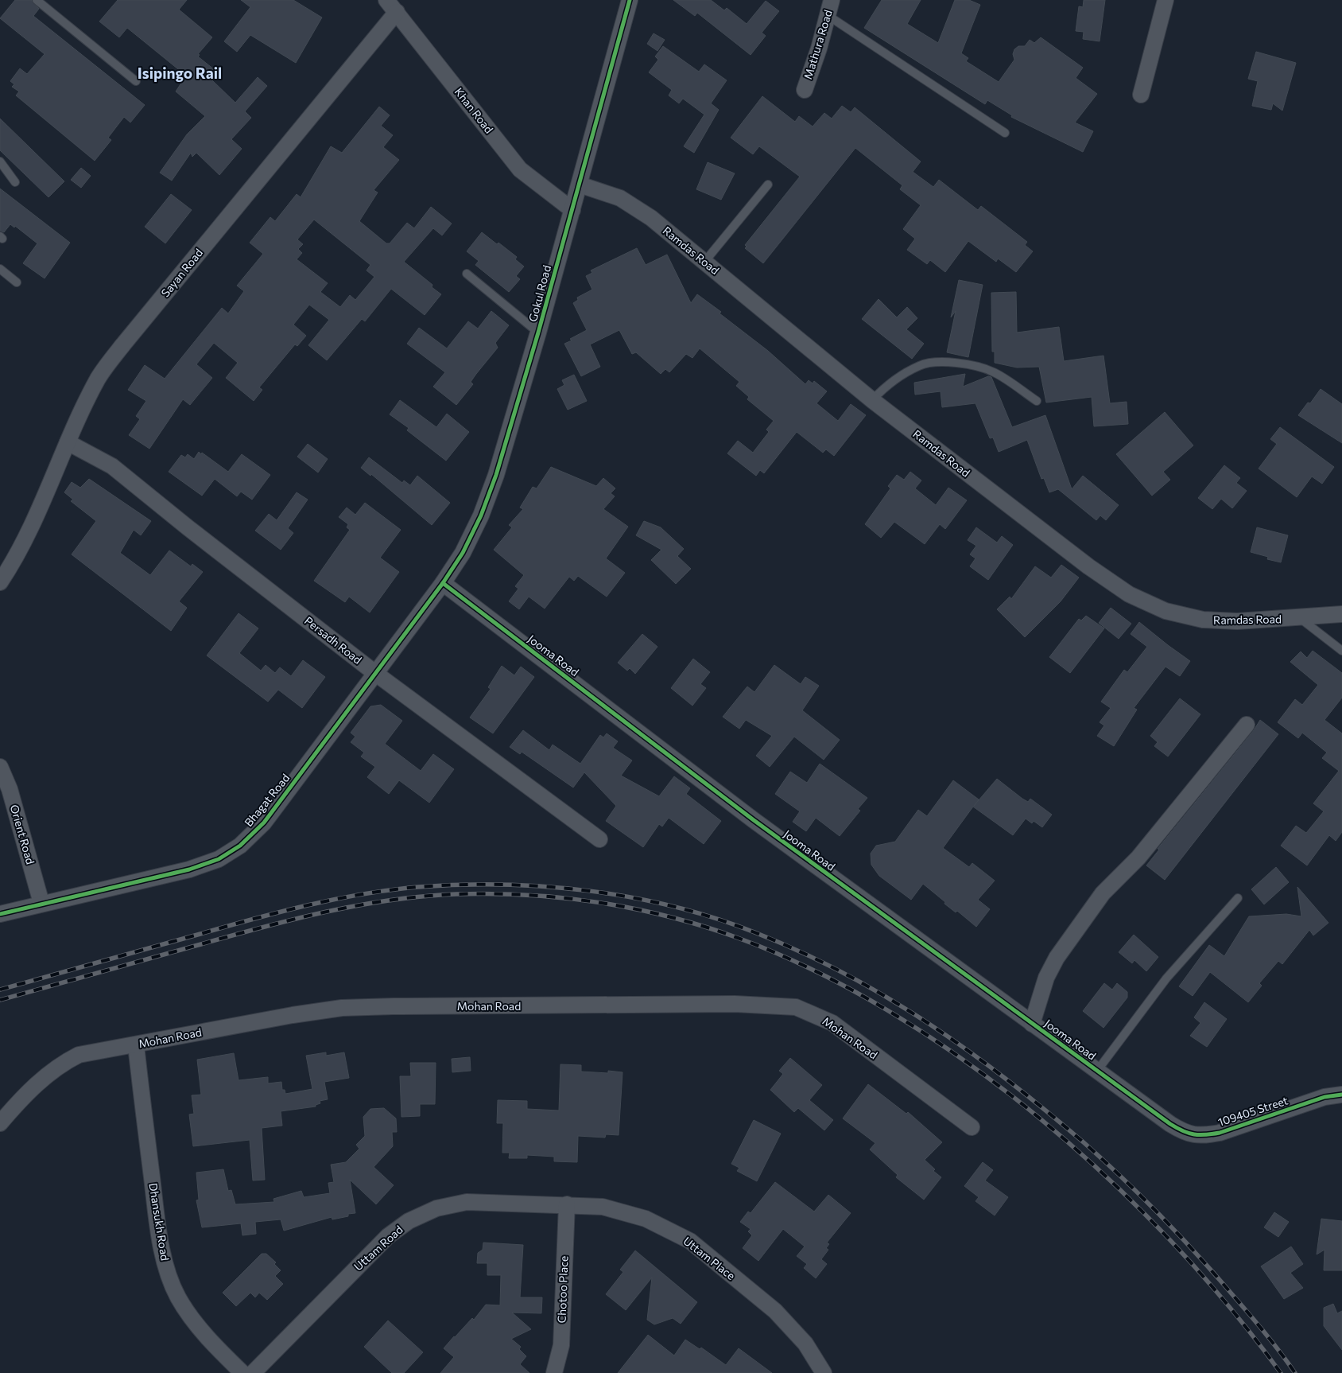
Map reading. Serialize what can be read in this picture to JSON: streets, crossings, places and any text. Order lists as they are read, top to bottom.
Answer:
{
  "streets": {
    "street": [
      "Mathura Road",
      "Khan Road",
      "Ramdas Road",
      "Sayan Road",
      "Gokul Road",
      "Persadh Road",
      "Jooma Road",
      "Bhagat Road",
      "Orient Road",
      "Mohan Road",
      "109405 Street",
      "Dhansukh Road",
      "Uttam Road",
      "Uttam Place",
      "Chotoo Place"
    ]
  },
  "crossings": [
    ["Khan Road", "Sayan Road"],
    ["Khan Road", "Gokul Road"],
    ["Ramdas Road", "Gokul Road"],
    ["Sayan Road", "Persadh Road"],
    ["Gokul Road", "Jooma Road"],
    ["Gokul Road", "Bhagat Road"],
    ["Persadh Road", "Bhagat Road"],
    ["Jooma Road", "Bhagat Road"],
    ["Jooma Road", "109405 Street"],
    ["Bhagat Road", "Orient Road"],
    ["Mohan Road", "Dhansukh Road"],
    ["Uttam Road", "Uttam Place"],
    ["Uttam Road", "Chotoo Place"],
    ["Uttam Place", "Chotoo Place"]
  ],
  "districts": ["Isipingo Rail"]
}
